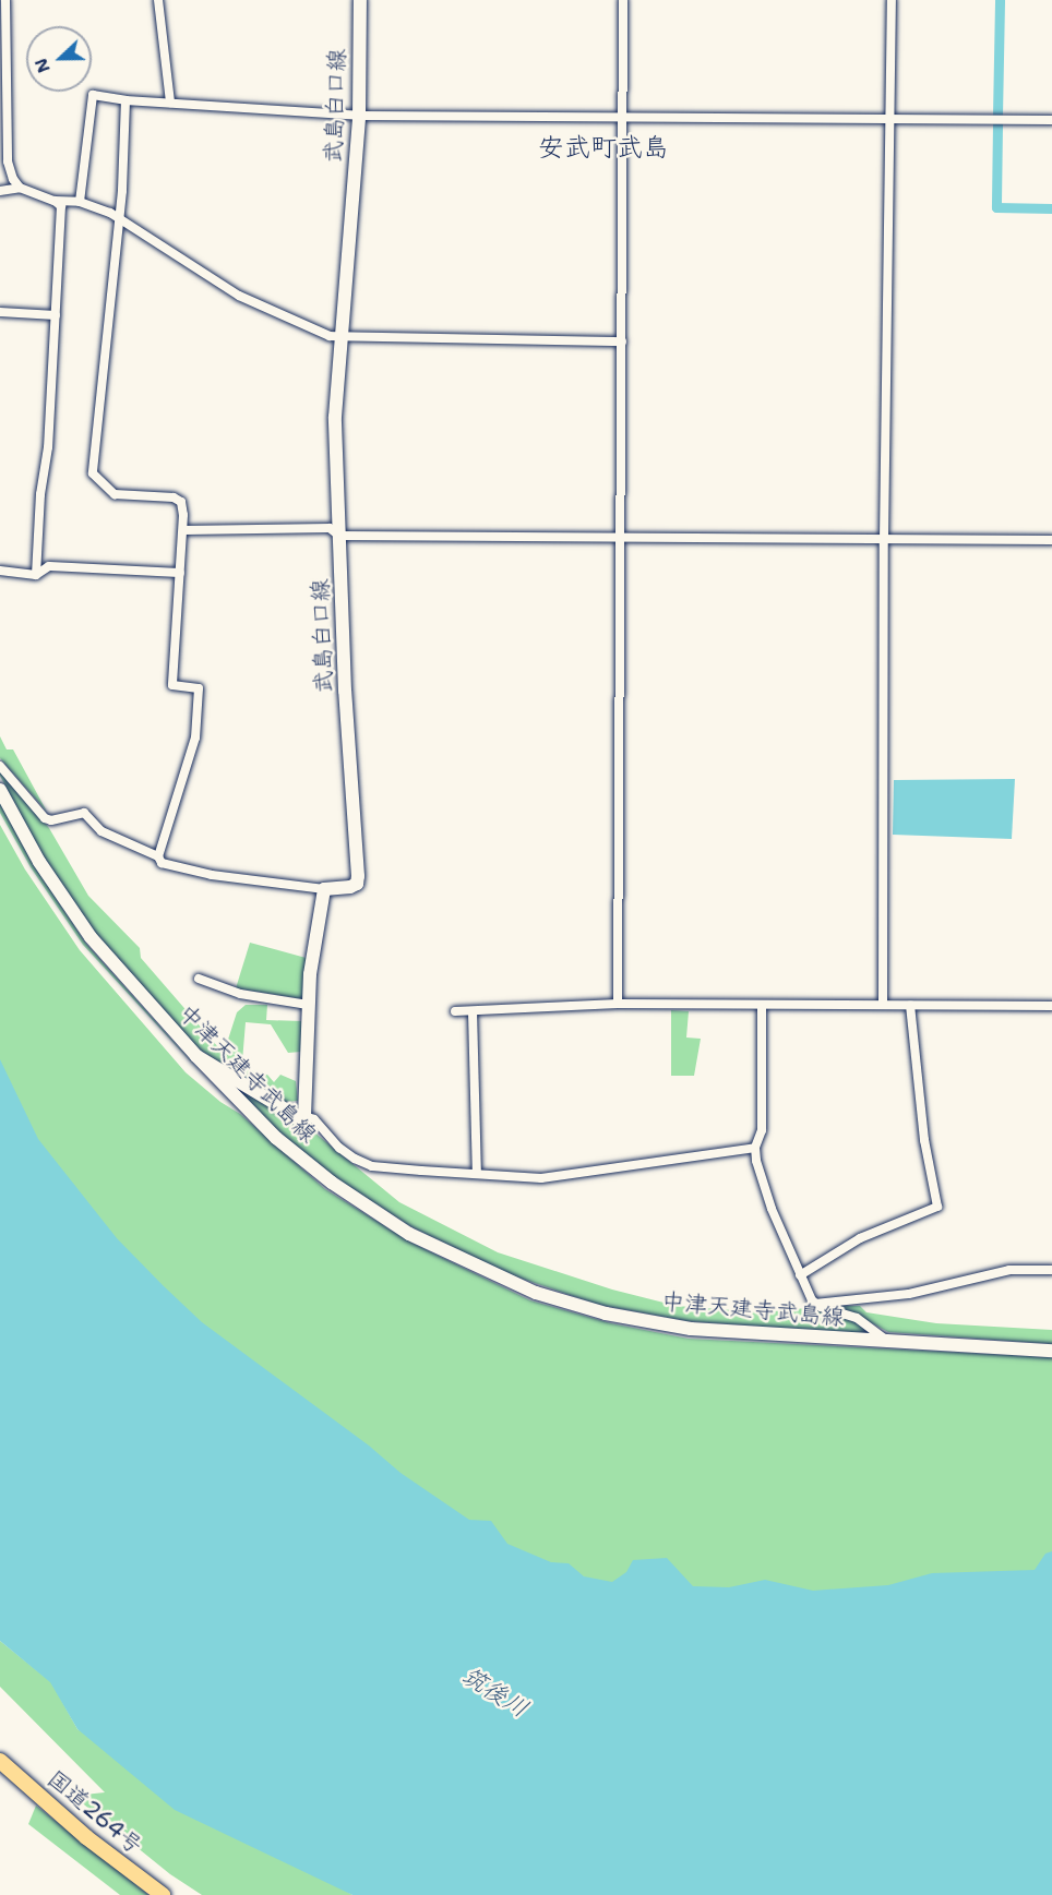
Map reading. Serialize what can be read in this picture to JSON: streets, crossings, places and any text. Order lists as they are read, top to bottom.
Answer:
{
  "streets": {
    "highway": ["国道264号"],
    "main road": ["武島白口線", "中津天建寺武島線"]
  },
  "districts": ["安武町武島"],
  "water": ["筑後川"],
  "north": "left"
}
